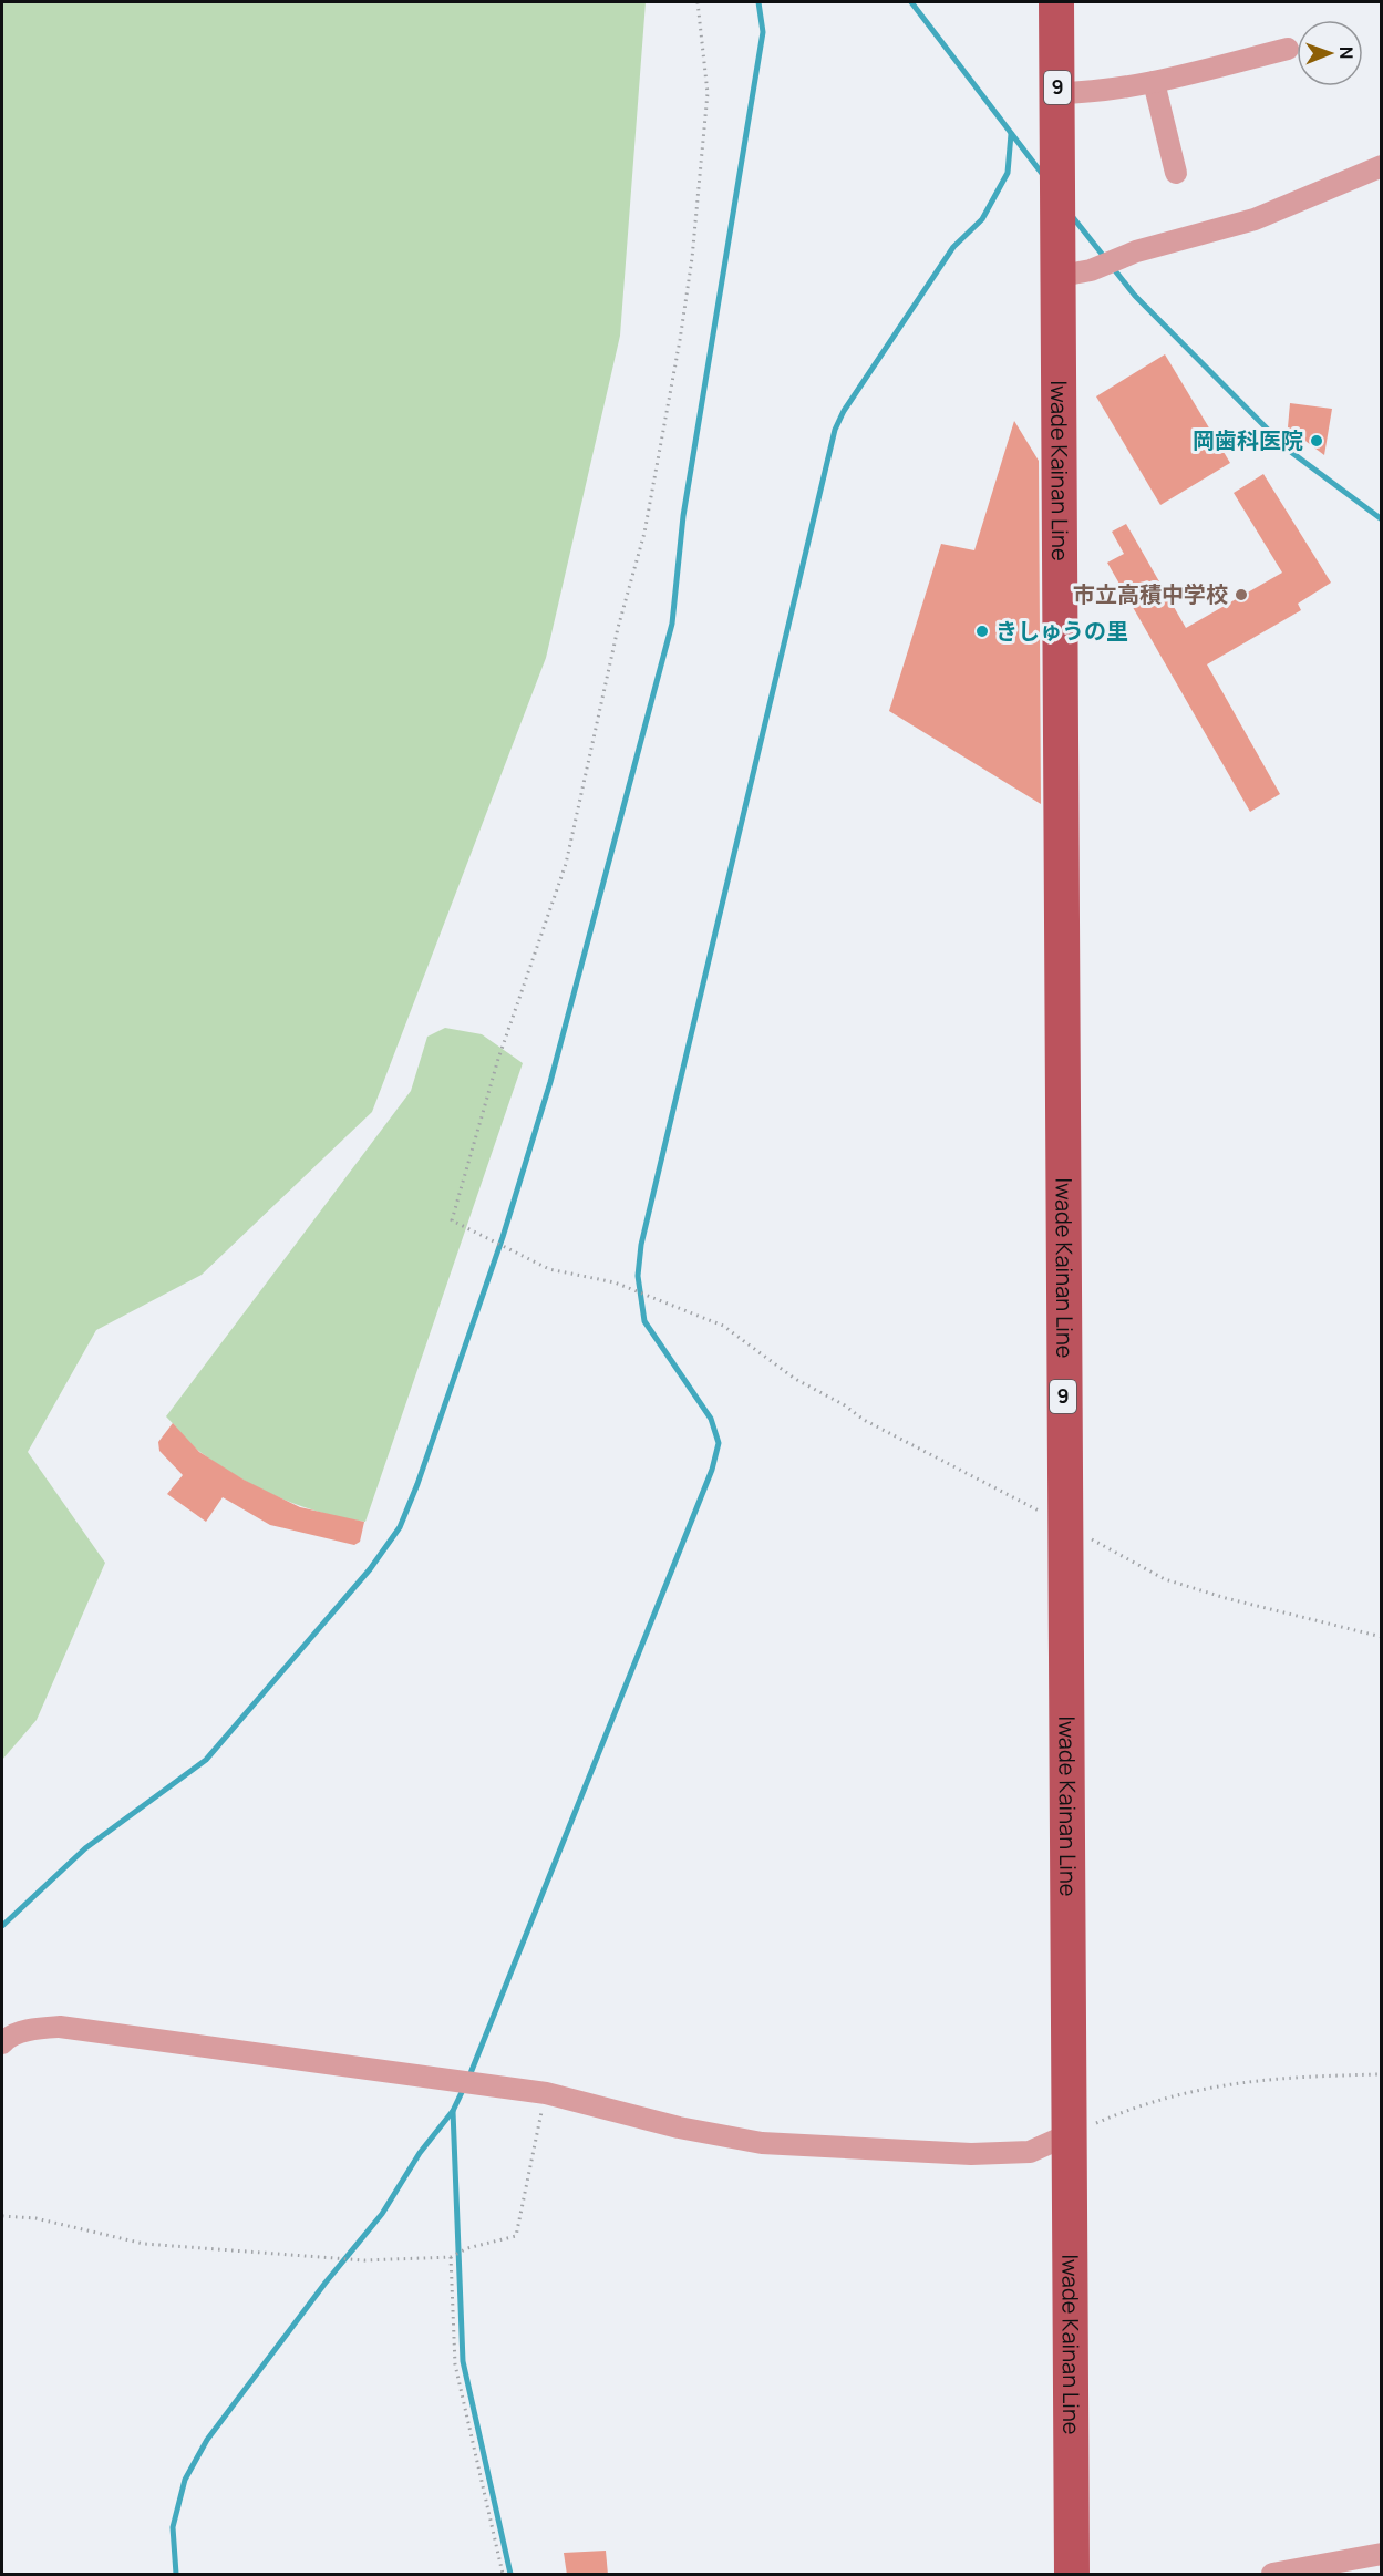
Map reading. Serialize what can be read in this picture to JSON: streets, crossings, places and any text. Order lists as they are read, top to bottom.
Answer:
{
  "streets": {
    "main road": ["9", "Iwade Kainan Line"]
  },
  "places": ["岡歯科医院", "市立高積中学校", "きしゅうの里"],
  "north": "right"
}
